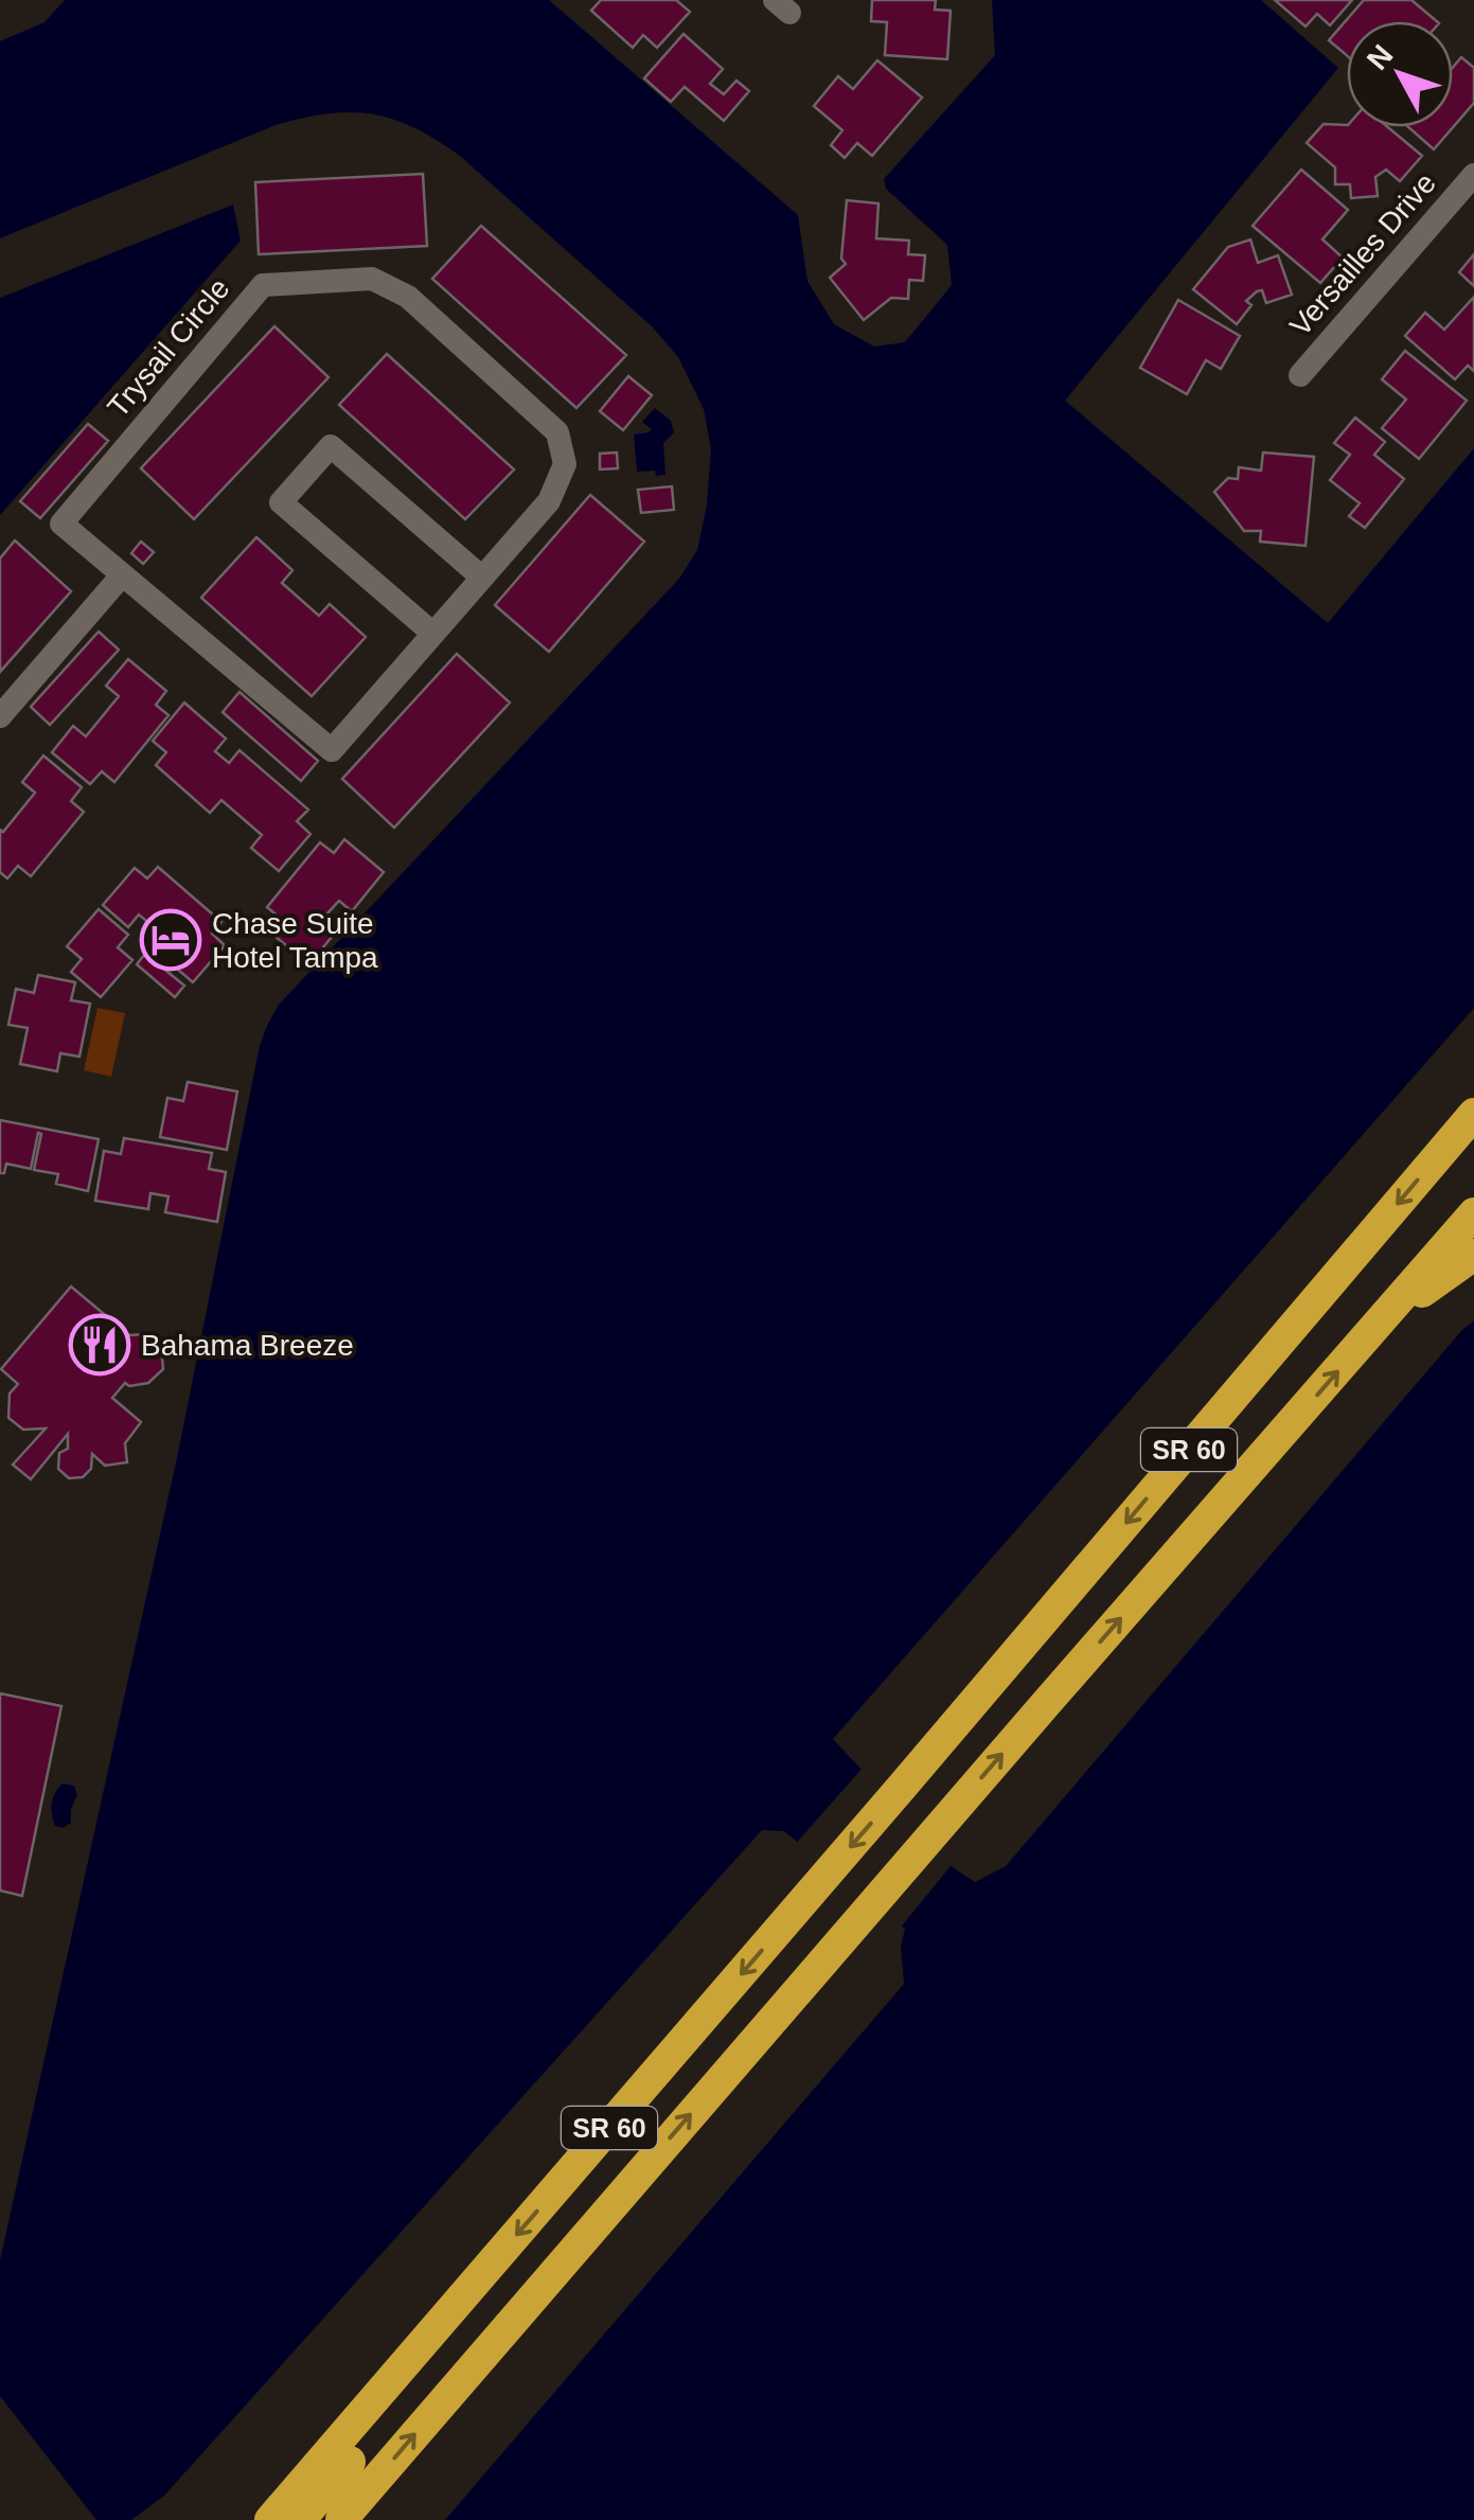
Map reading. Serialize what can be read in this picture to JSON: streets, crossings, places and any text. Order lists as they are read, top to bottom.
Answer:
{
  "streets": {
    "highway": ["SR 60"],
    "street": ["Versailles Drive", "Trysail Circle"]
  },
  "places": {
    "hotel": ["Chase Suite Hotel Tampa"],
    "restaurant": ["Bahama Breeze"]
  },
  "north": "top left"
}
